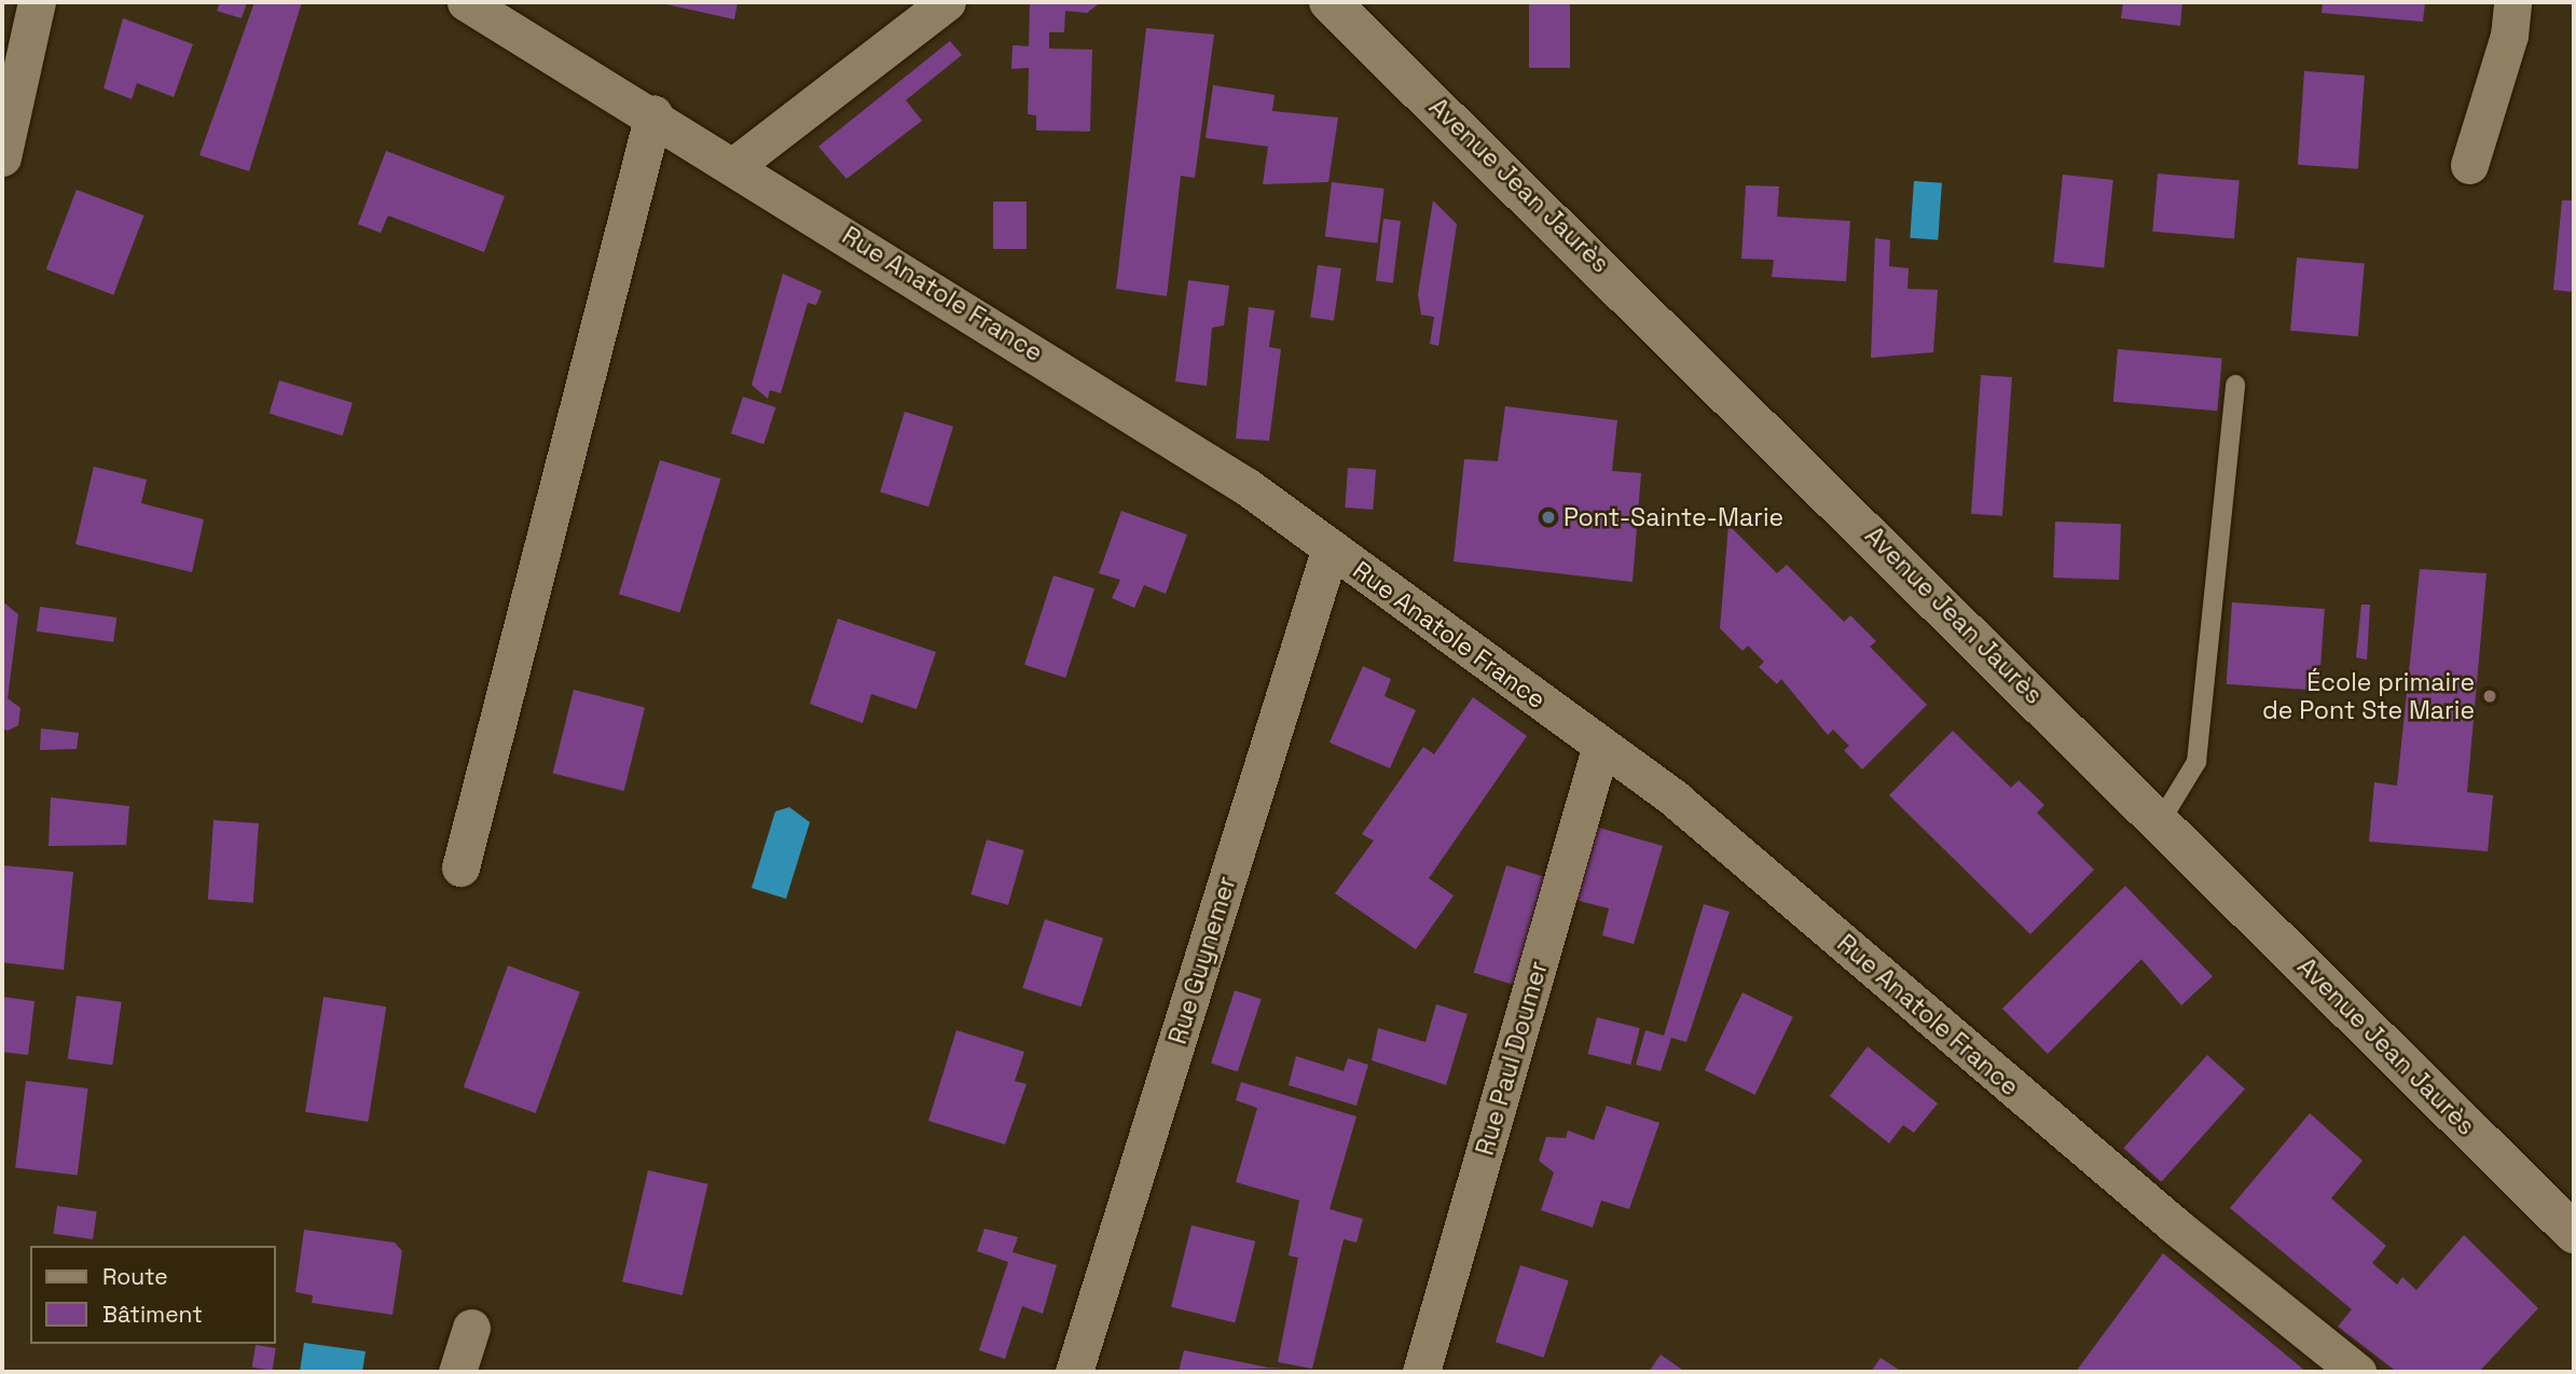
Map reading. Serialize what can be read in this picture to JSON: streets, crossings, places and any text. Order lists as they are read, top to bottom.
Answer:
{
  "streets": {
    "main road": ["Avenue Jean Jaurès"],
    "street": ["Rue Anatole France", "Rue Guynemer", "Rue Paul Doumer"]
  },
  "crossings": [
    ["Rue Anatole France", "Rue Guynemer"],
    ["Rue Anatole France", "Rue Paul Doumer"]
  ],
  "places": ["Pont-Sainte-Marie", "École primaire de Pont Ste Marie"],
  "legend": ["Route", "Bâtiment"]
}
